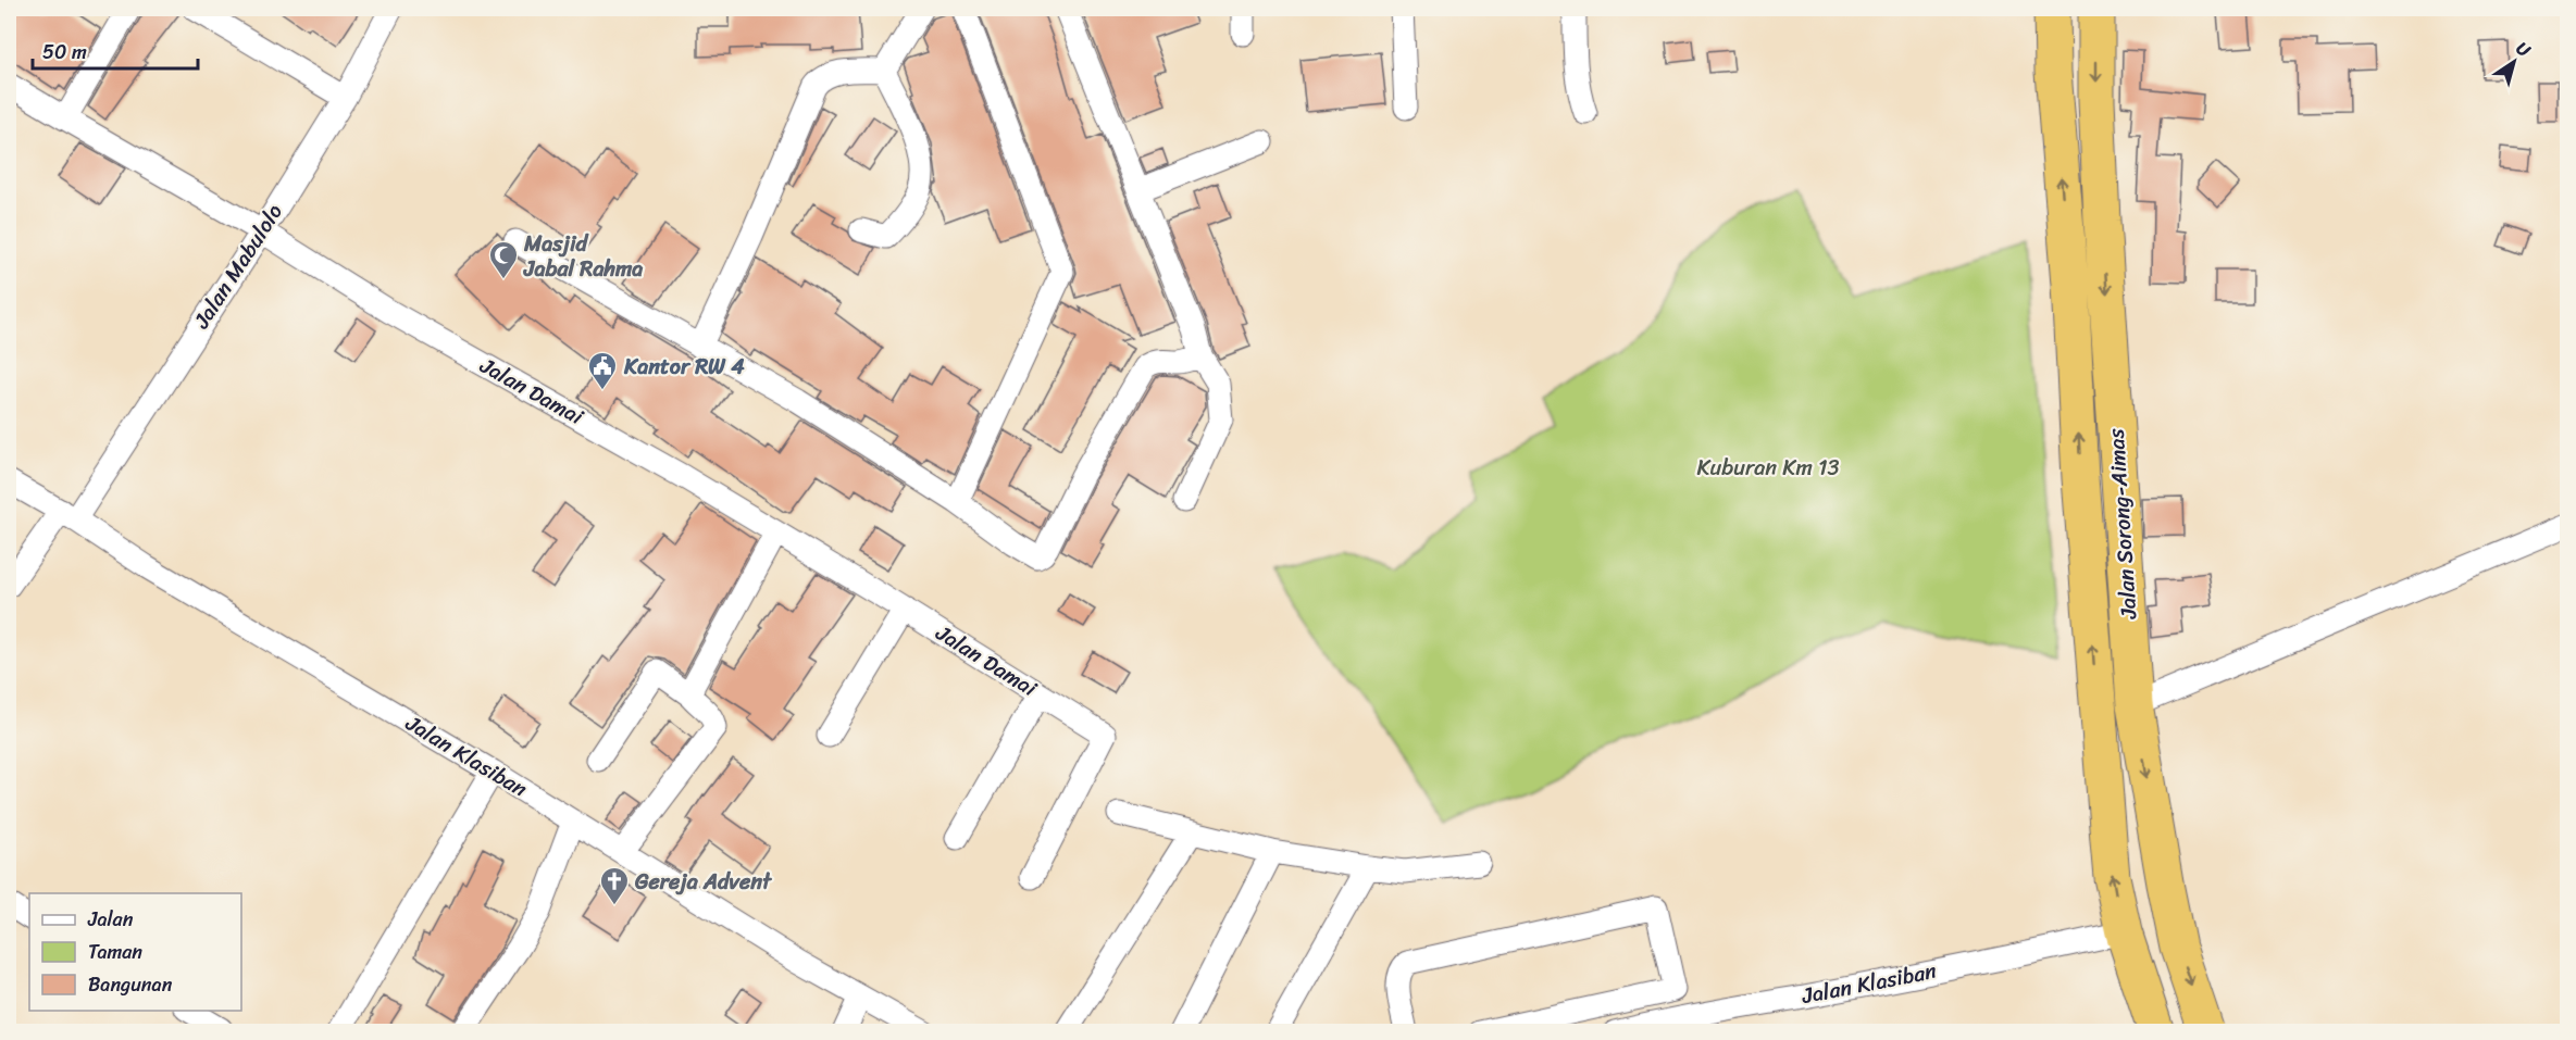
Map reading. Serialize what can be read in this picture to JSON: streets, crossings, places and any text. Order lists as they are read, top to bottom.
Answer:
{
  "streets": {
    "highway": ["Jalan Sorong-Aimas"],
    "street": ["Jalan Mabulolo", "Jalan Damai", "Jalan Klasiban"]
  },
  "crossings": [
    ["Jalan Mabulolo", "Jalan Damai"],
    ["Jalan Mabulolo", "Jalan Klasiban"],
    ["Jalan Sorong-Aimas", "Jalan Klasiban"]
  ],
  "parks": ["Kuburan Km 13"],
  "places": {
    "mosque": ["Masjid Jabal Rahma"],
    "public building": ["Kantor RW 4"],
    "church": ["Gereja Advent"]
  },
  "legend": ["Jalan", "Taman", "Bangunan"],
  "scale_bar": "50 m",
  "north": "top right"
}
